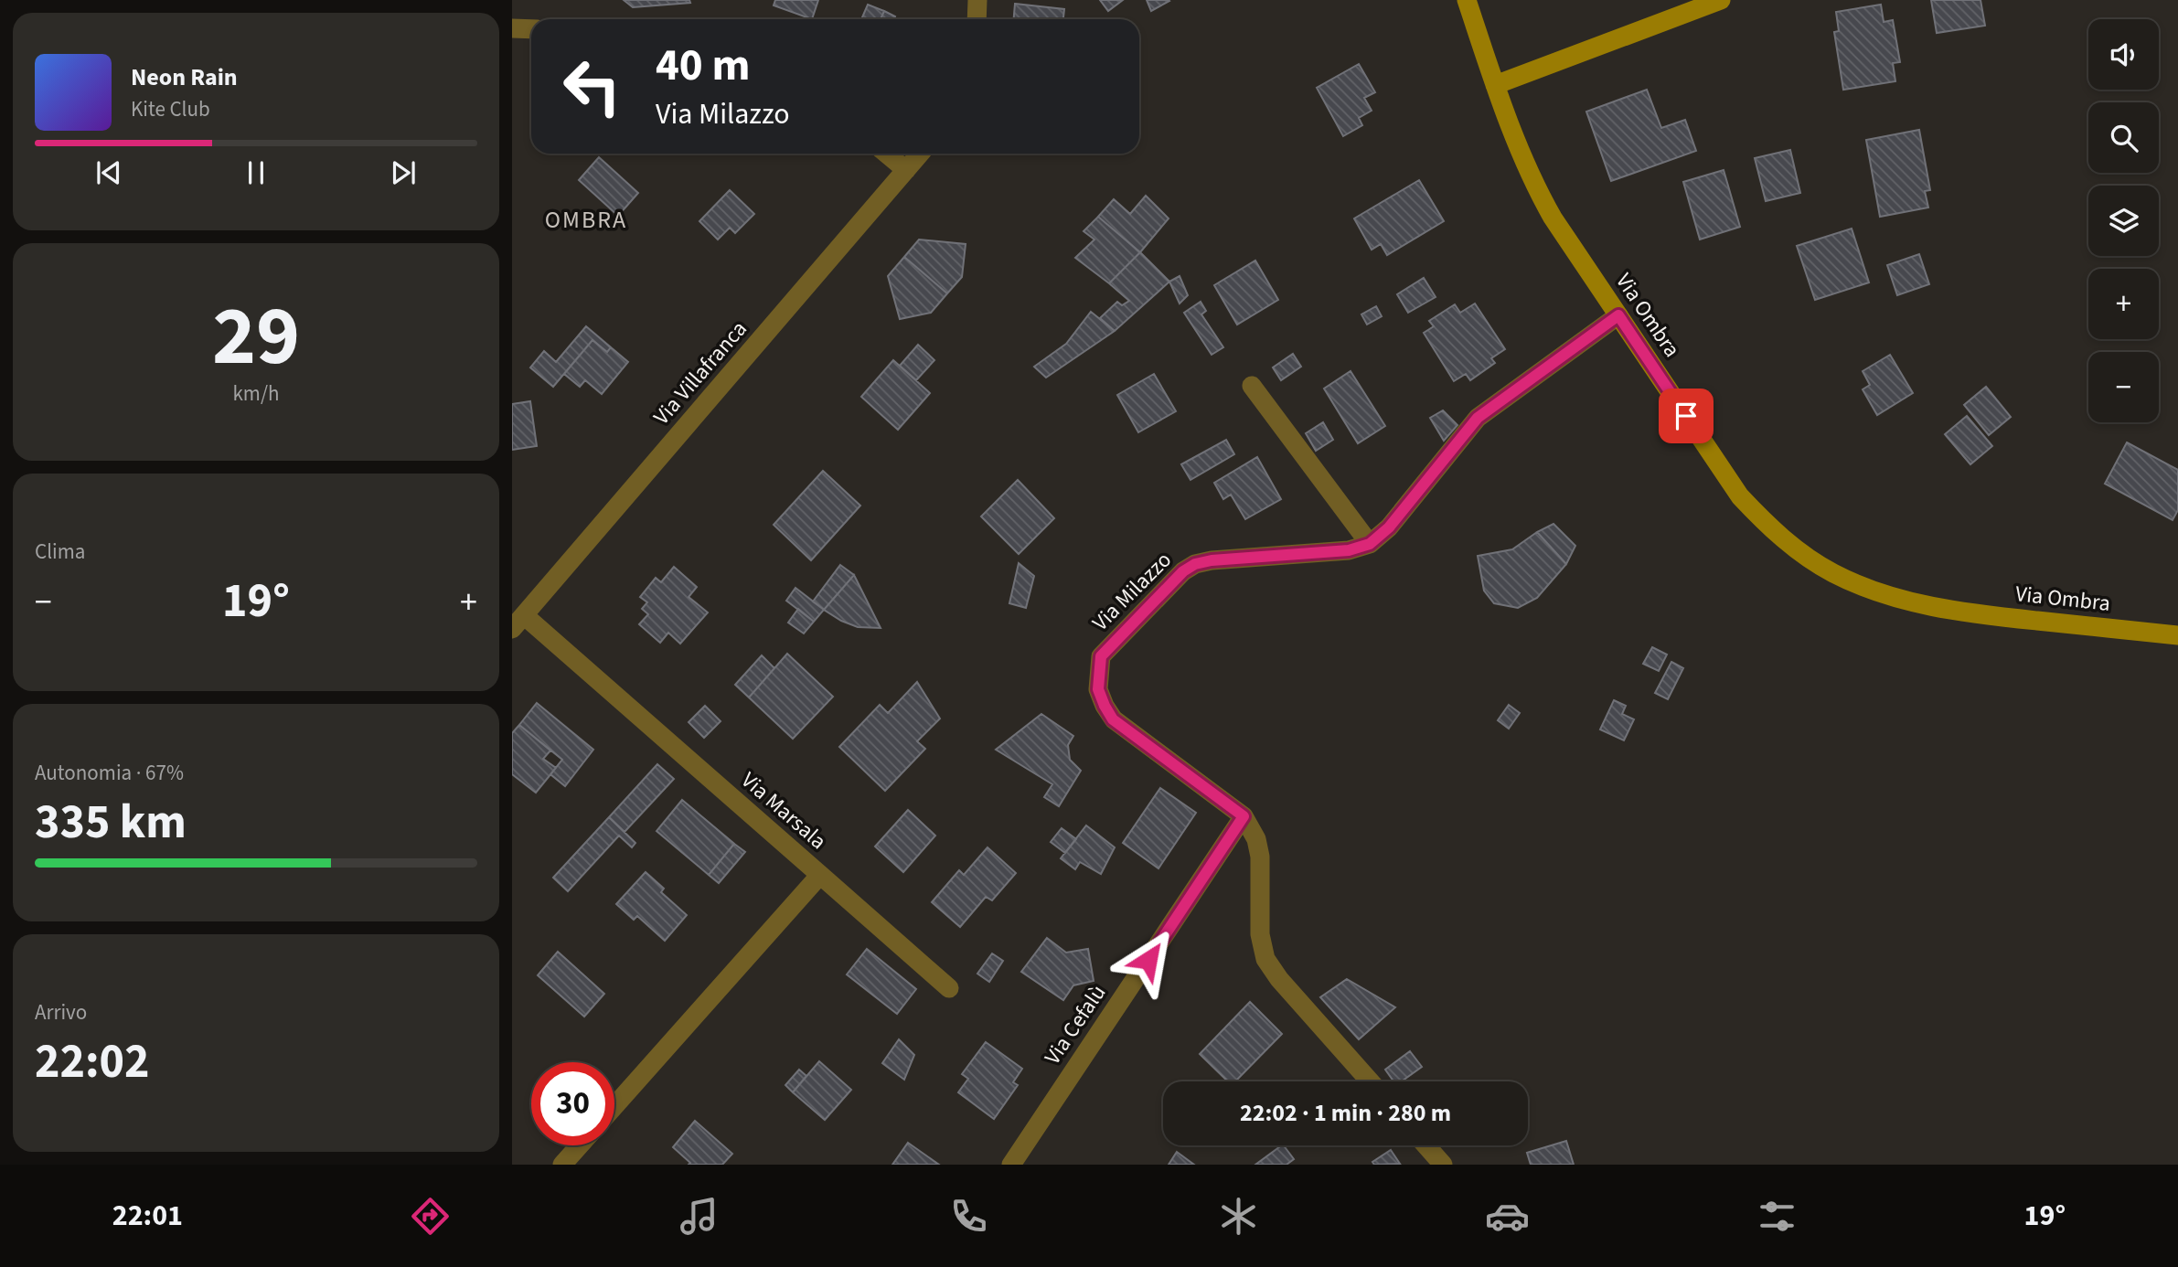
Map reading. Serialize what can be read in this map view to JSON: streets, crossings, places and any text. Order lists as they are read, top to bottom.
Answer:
{
  "streets": {
    "main road": ["Via Ombra"],
    "street": [
      "Via Villafranca",
      "Via Milazzo",
      "Via Marsala",
      "Via Cefalù"
    ]
  },
  "crossings": [
    ["Via Ombra", "Via Milazzo"],
    ["Via Villafranca", "Via Marsala"],
    ["Via Milazzo", "Via Cefalù"]
  ],
  "districts": ["OMBRA"],
  "page": {
    "map_buttons": ["+", "−"],
    "turn": ["40 m", "Via Milazzo"],
    "song": ["Neon Rain", "Kite Club"],
    "tile": [
      ["29", "km/h"],
      "Clima",
      ["Autonomia · 67%", "335 km"],
      ["Arrivo", "22:02"]
    ],
    "heat": ["−", "19°", "+"],
    "limit": "30",
    "trip": "22:02 · 1 min · 280 m",
    "tabs": ["22:01", "19°"]
  }
}
